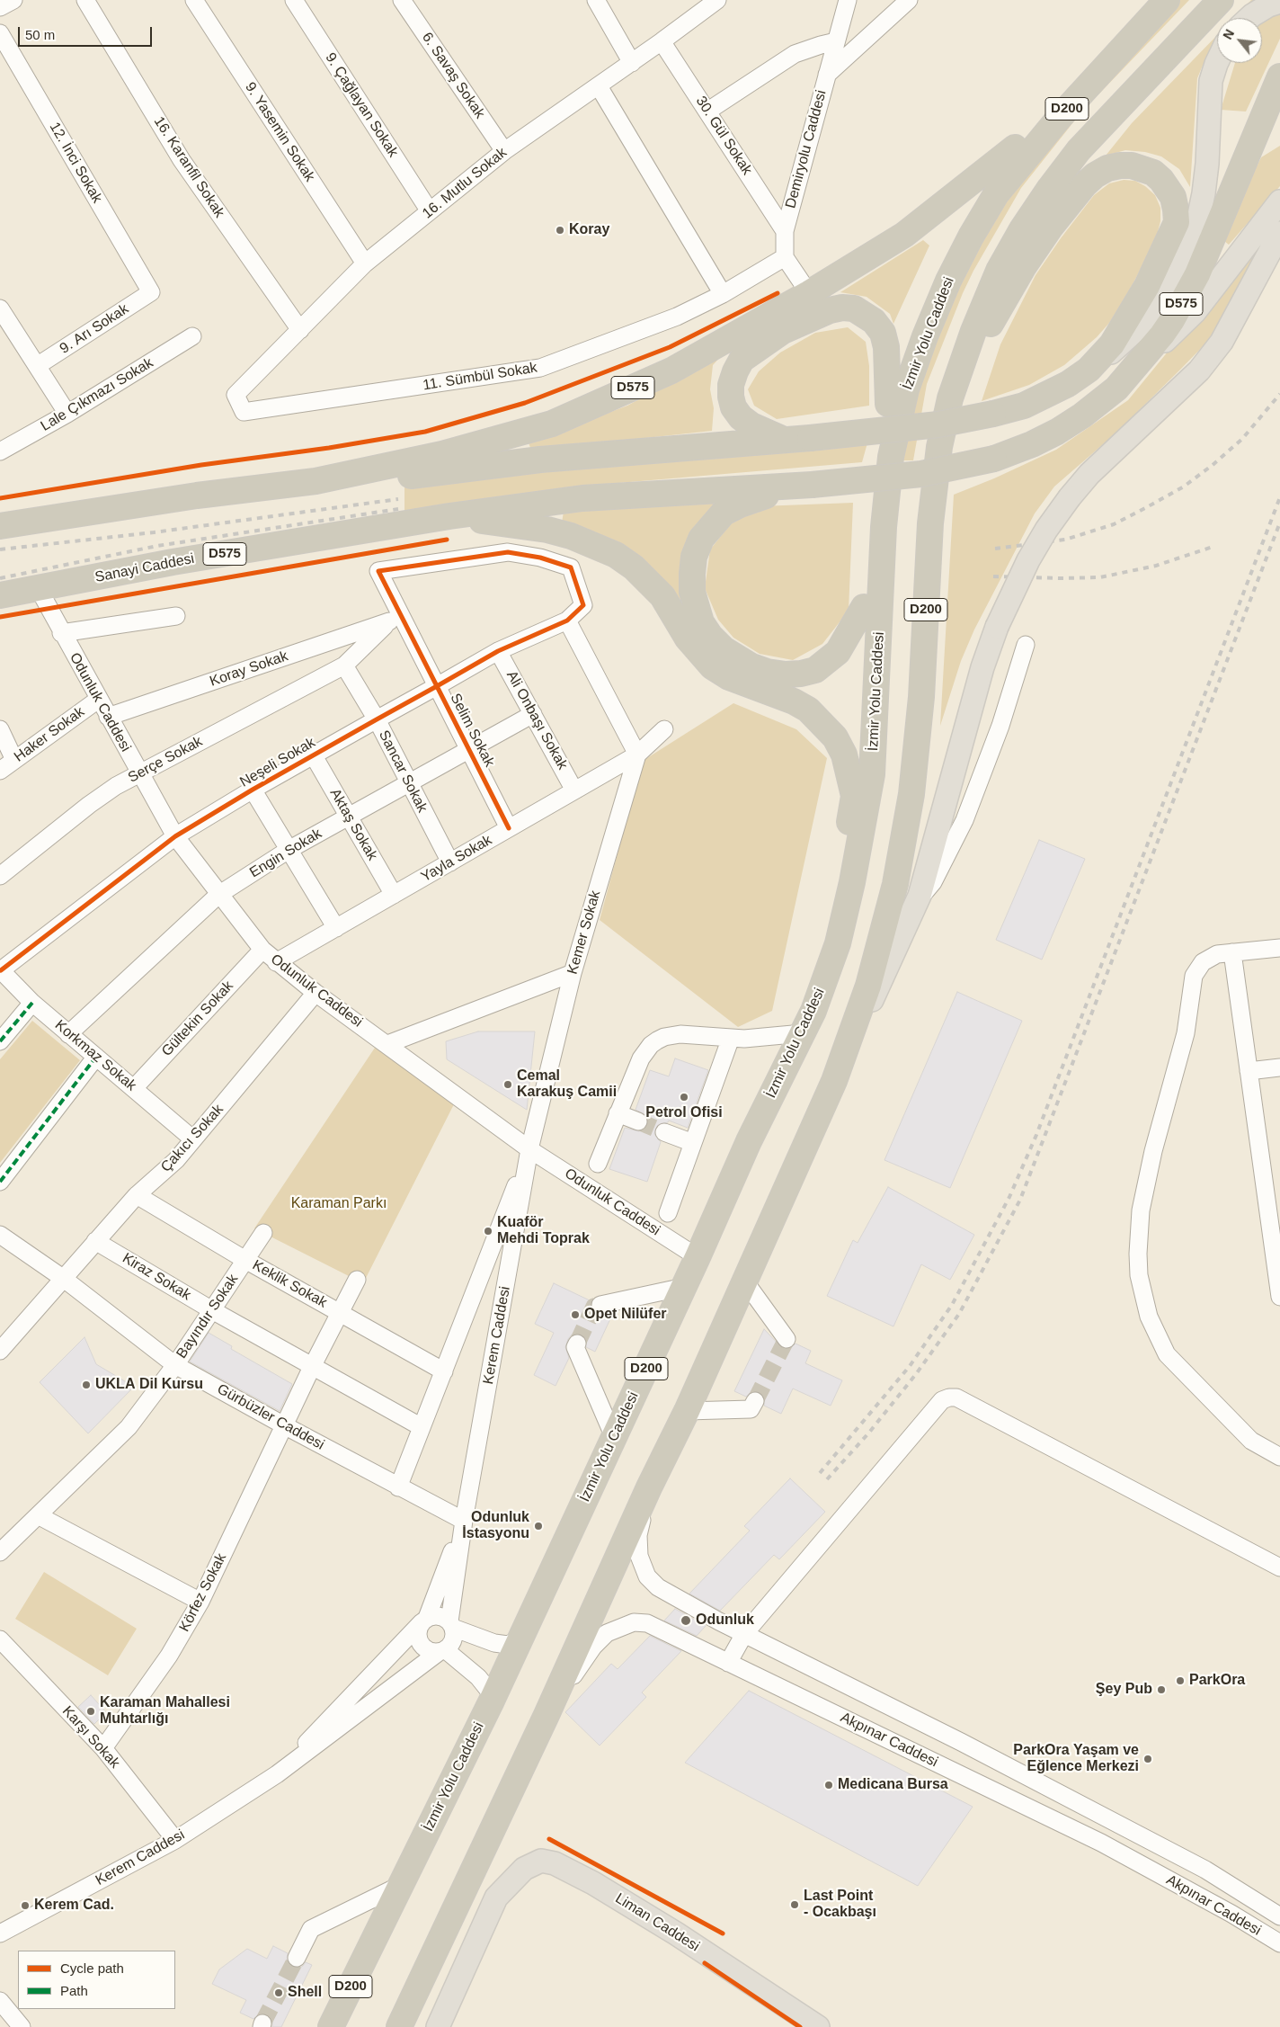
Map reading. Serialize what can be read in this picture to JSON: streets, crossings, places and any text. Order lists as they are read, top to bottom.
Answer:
{
  "streets": {
    "highway": [
      "D200",
      "D575",
      "İzmir Yolu Caddesi",
      "Sanayi Caddesi"
    ],
    "main road": ["Liman Caddesi"],
    "street": [
      "6. Savaş Sokak",
      "9. Çağlayan Sokak",
      "9. Yasemin Sokak",
      "30. Gül Sokak",
      "Demiryolu Caddesi",
      "12. İnci Sokak",
      "16. Karanfil Sokak",
      "16. Mutlu Sokak",
      "9. Arı Sokak",
      "11. Sümbül Sokak",
      "Lale Çıkmazı Sokak",
      "Koray Sokak",
      "Odunluk Caddesi",
      "Ali Onbaşı Sokak",
      "Selim Sokak",
      "Haker Sokak",
      "Serçe Sokak",
      "Neşeli Sokak",
      "Sancar Sokak",
      "Aktaş Sokak",
      "Engin Sokak",
      "Yayla Sokak",
      "Kemer Sokak",
      "Gültekin Sokak",
      "Korkmaz Sokak",
      "Çakıcı Sokak",
      "Kiraz Sokak",
      "Keklik Sokak",
      "Bayındır Sokak",
      "Kerem Caddesi",
      "Gürbüzler Caddesi",
      "Körfez Sokak",
      "Karşı Sokak",
      "Akpınar Caddesi"
    ]
  },
  "crossings": [
    ["6. Savaş Sokak", "16. Mutlu Sokak"],
    ["9. Çağlayan Sokak", "16. Mutlu Sokak"],
    ["D200", "Akpınar Caddesi"],
    ["9. Yasemin Sokak", "16. Mutlu Sokak"],
    ["30. Gül Sokak", "Demiryolu Caddesi"],
    ["30. Gül Sokak", "16. Mutlu Sokak"],
    ["Demiryolu Caddesi", "11. Sümbül Sokak"],
    ["12. İnci Sokak", "9. Arı Sokak"],
    ["16. Karanfil Sokak", "16. Mutlu Sokak"],
    ["16. Mutlu Sokak", "11. Sümbül Sokak"],
    ["D575", "Sanayi Caddesi"],
    ["İzmir Yolu Caddesi", "Odunluk Caddesi"],
    ["Sanayi Caddesi", "Odunluk Caddesi"],
    ["Koray Sokak", "Odunluk Caddesi"],
    ["Koray Sokak", "Serçe Sokak"],
    ["Koray Sokak", "Sancar Sokak"],
    ["Odunluk Caddesi", "Haker Sokak"],
    ["Odunluk Caddesi", "Serçe Sokak"],
    ["Odunluk Caddesi", "Neşeli Sokak"],
    ["Odunluk Caddesi", "Engin Sokak"],
    ["Odunluk Caddesi", "Yayla Sokak"],
    ["Odunluk Caddesi", "Kemer Sokak"],
    ["Odunluk Caddesi", "Gültekin Sokak"],
    ["Odunluk Caddesi", "Çakıcı Sokak"],
    ["Odunluk Caddesi", "Kerem Caddesi"],
    ["Ali Onbaşı Sokak", "Neşeli Sokak"],
    ["Ali Onbaşı Sokak", "Engin Sokak"],
    ["Ali Onbaşı Sokak", "Yayla Sokak"],
    ["Selim Sokak", "Neşeli Sokak"],
    ["Selim Sokak", "Engin Sokak"],
    ["Selim Sokak", "Yayla Sokak"],
    ["Serçe Sokak", "Sancar Sokak"],
    ["Neşeli Sokak", "Sancar Sokak"],
    ["Neşeli Sokak", "Aktaş Sokak"],
    ["Neşeli Sokak", "Korkmaz Sokak"],
    ["Sancar Sokak", "Engin Sokak"],
    ["Sancar Sokak", "Yayla Sokak"],
    ["Aktaş Sokak", "Engin Sokak"],
    ["Aktaş Sokak", "Yayla Sokak"],
    ["Engin Sokak", "Korkmaz Sokak"],
    ["Yayla Sokak", "Kemer Sokak"],
    ["Kemer Sokak", "Kerem Caddesi"],
    ["Gültekin Sokak", "Korkmaz Sokak"],
    ["Korkmaz Sokak", "Çakıcı Sokak"],
    ["Çakıcı Sokak", "Kiraz Sokak"],
    ["Çakıcı Sokak", "Keklik Sokak"],
    ["Çakıcı Sokak", "Gürbüzler Caddesi"],
    ["Kiraz Sokak", "Bayındır Sokak"],
    ["Keklik Sokak", "Bayındır Sokak"],
    ["Bayındır Sokak", "Gürbüzler Caddesi"],
    ["Kerem Caddesi", "Gürbüzler Caddesi"],
    ["Kerem Caddesi", "Karşı Sokak"],
    ["Gürbüzler Caddesi", "Körfez Sokak"],
    ["Körfez Sokak", "Karşı Sokak"]
  ],
  "parks": ["Karaman Parkı"],
  "places": [
    "Koray",
    "Cemal Karakuş Camii",
    "Petrol Ofisi",
    "Kuaför Mehdi Toprak",
    "Opet Nilüfer",
    "UKLA Dil Kursu",
    "Odunluk İstasyonu",
    "Odunluk",
    "ParkOra",
    "Şey Pub",
    "Karaman Mahallesi Muhtarlığı",
    "ParkOra Yaşam ve Eğlence Merkezi",
    "Medicana Bursa",
    "Last Point - Ocakbaşı",
    "Kerem Cad.",
    "Shell"
  ],
  "legend": ["Cycle path", "Path"],
  "scale_bar": "50 m",
  "north": "top left"
}
